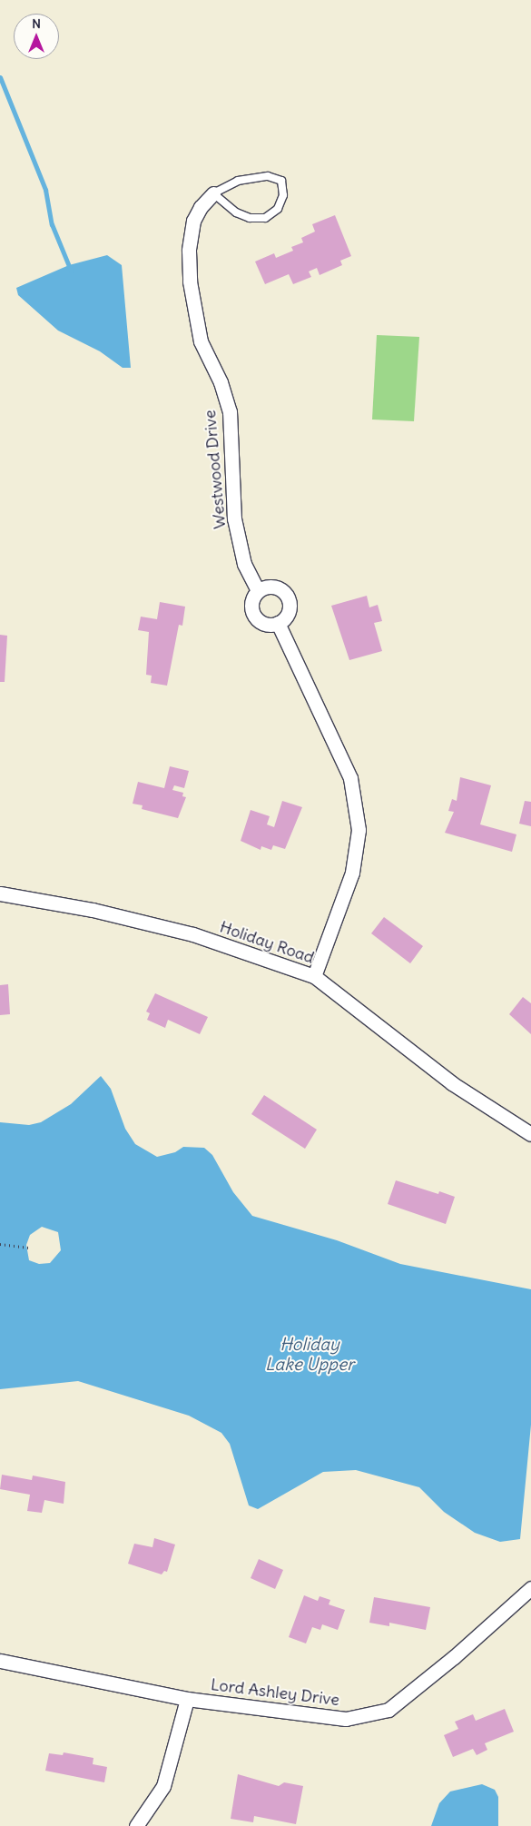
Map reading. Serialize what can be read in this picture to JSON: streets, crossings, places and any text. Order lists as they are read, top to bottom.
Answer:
{
  "streets": {
    "street": ["Westwood Drive", "Holiday Road", "Lord Ashley Drive"]
  },
  "water": ["Holiday Lake Upper"],
  "north": "top"
}
